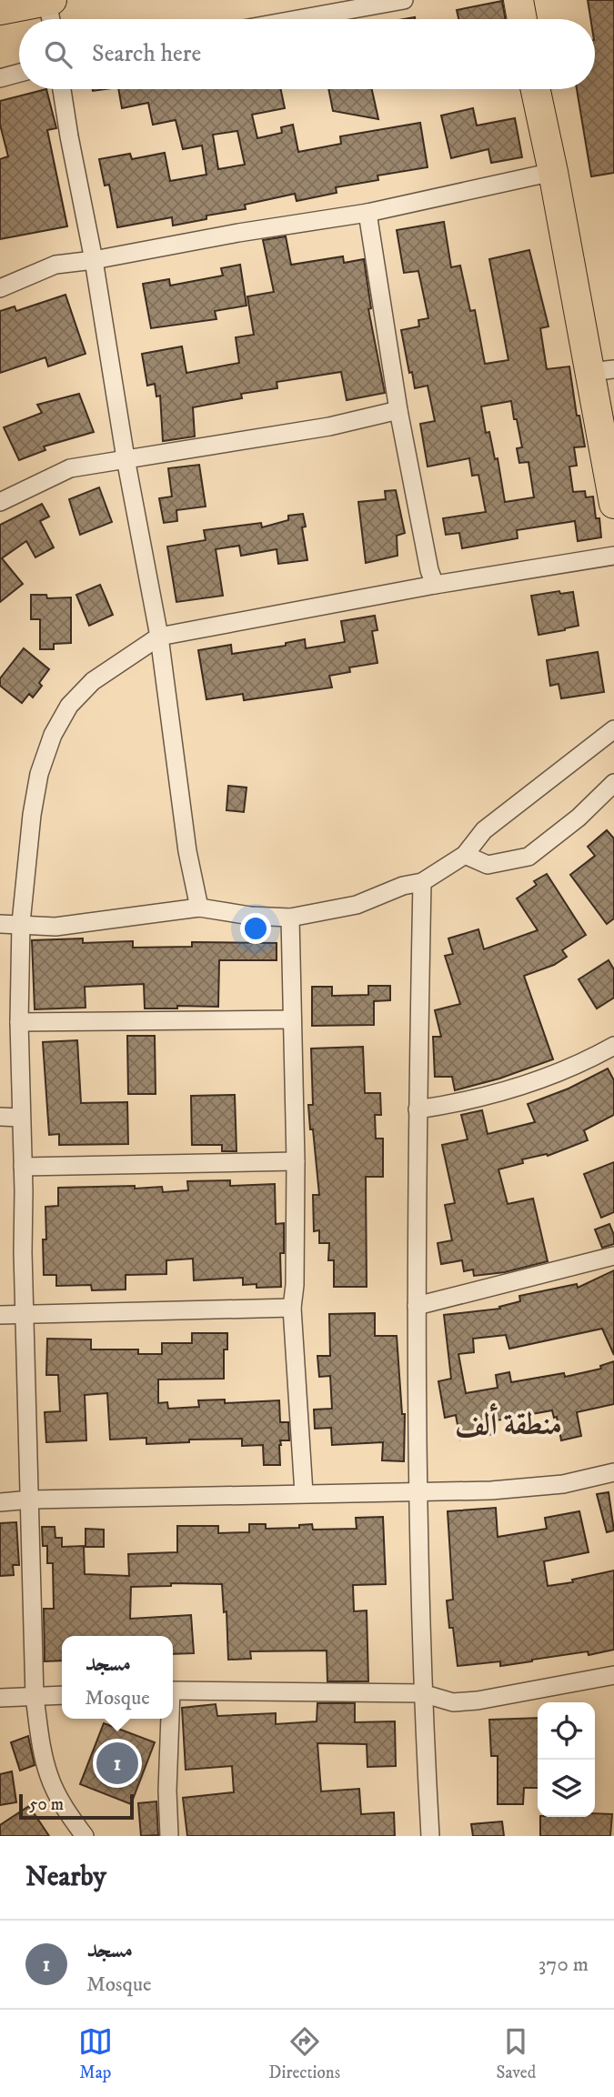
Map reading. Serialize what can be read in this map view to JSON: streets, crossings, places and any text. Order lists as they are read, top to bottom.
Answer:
{
  "districts": ["منطقة ألف"],
  "scale_bar": "50 m",
  "page": {
    "search": "Search here",
    "popup": ["مسجد", "Mosque"],
    "pins": "1",
    "scale": "50 m",
    "heading": "Nearby",
    "list": [
      {
        "mark": "1",
        "name": "مسجد",
        "note": "Mosque",
        "value": "370 m"
      }
    ],
    "nav": ["Map", "Directions", "Saved"]
  }
}
